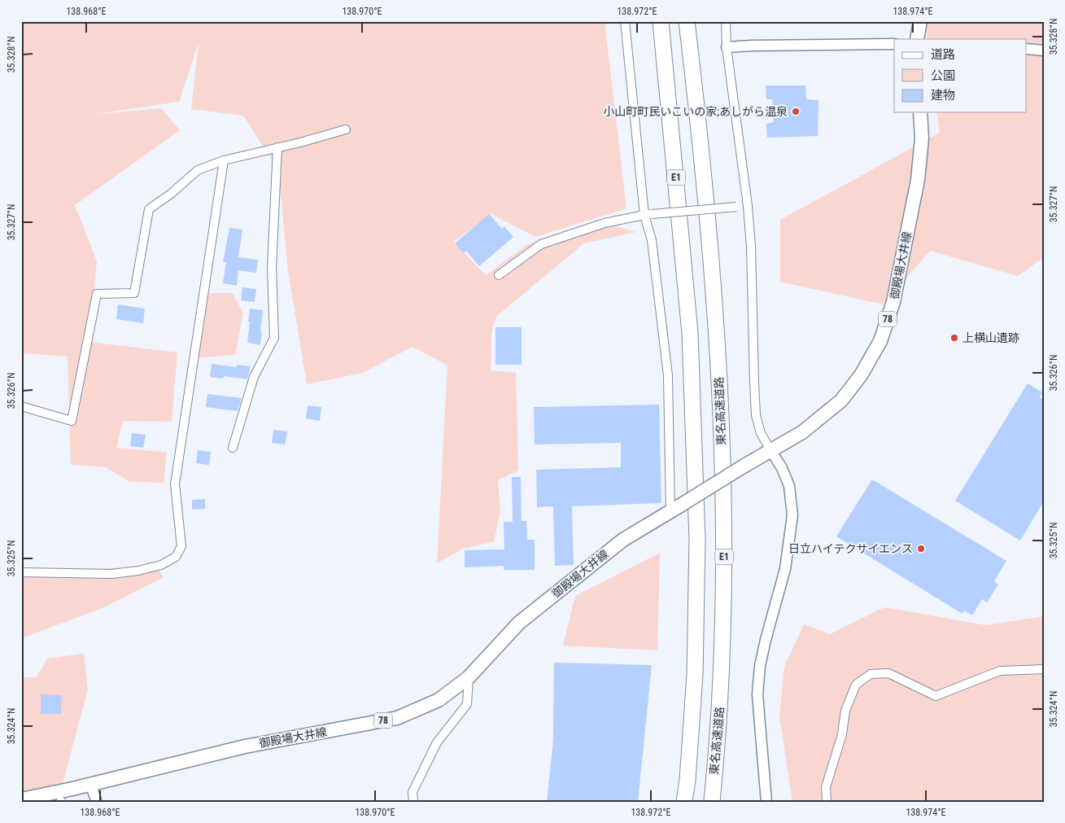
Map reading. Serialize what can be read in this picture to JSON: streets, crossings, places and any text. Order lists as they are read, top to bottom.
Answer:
{
  "streets": {
    "highway": ["E1", "東名高速道路"],
    "main road": ["御殿場大井線", "78"]
  },
  "places": ["小山町町民いこいの家;あしがら温泉", "上横山遺跡", "日立ハイテクサイエンス"],
  "legend": ["道路", "公園", "建物"],
  "coordinates": [
    "138.968°E",
    "138.970°E",
    "138.972°E",
    "138.974°E",
    "35.328°N",
    "35.327°N",
    "35.326°N",
    "35.325°N",
    "35.324°N"
  ]
}
